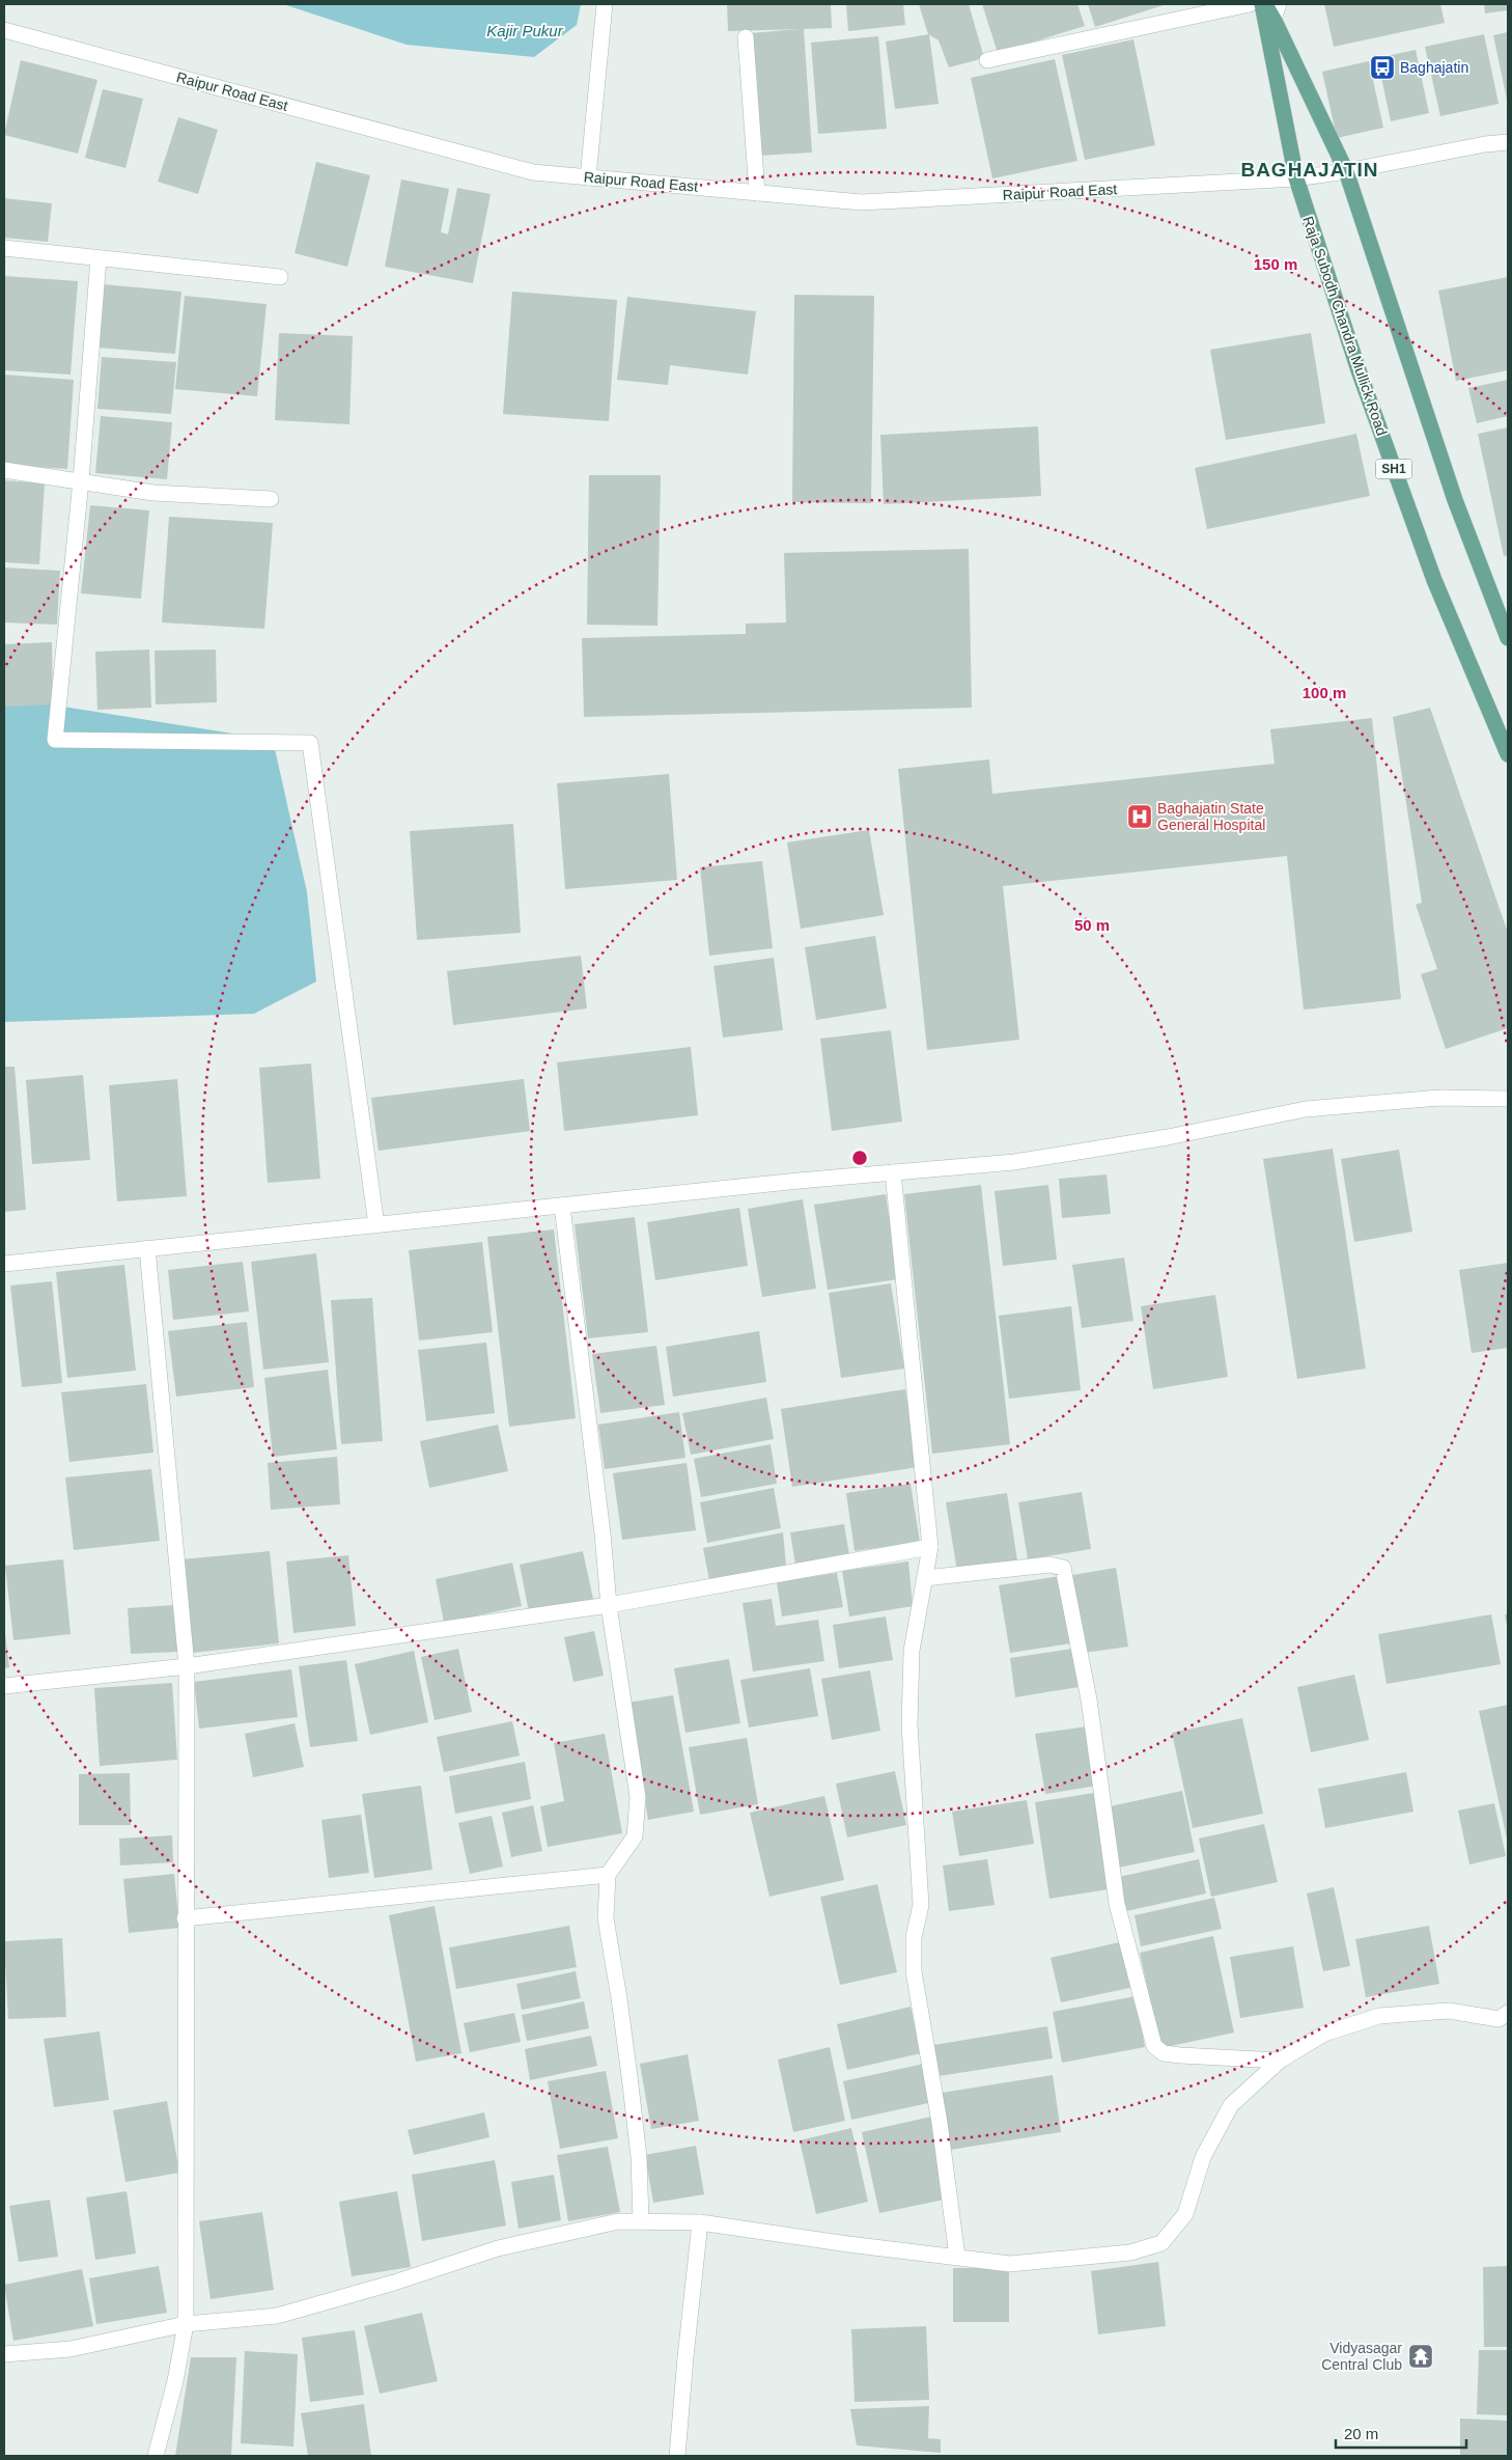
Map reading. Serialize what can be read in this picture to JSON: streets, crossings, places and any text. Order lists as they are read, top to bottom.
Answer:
{
  "streets": {
    "main road": ["Raja Subodh Chandra Mullick Road", "SH1"],
    "street": ["Raipur Road East"]
  },
  "crossings": [
    ["Raipur Road East", "Raja Subodh Chandra Mullick Road"]
  ],
  "districts": ["BAGHAJATIN"],
  "water": ["Kajir Pukur"],
  "places": {
    "bus stop": ["Baghajatin"],
    "hospital": ["Baghajatin State General Hospital"],
    "temple": ["Vidyasagar Central Club"]
  },
  "scale_bar": "20 m",
  "rings": ["150 m", "100 m", "50 m"]
}
